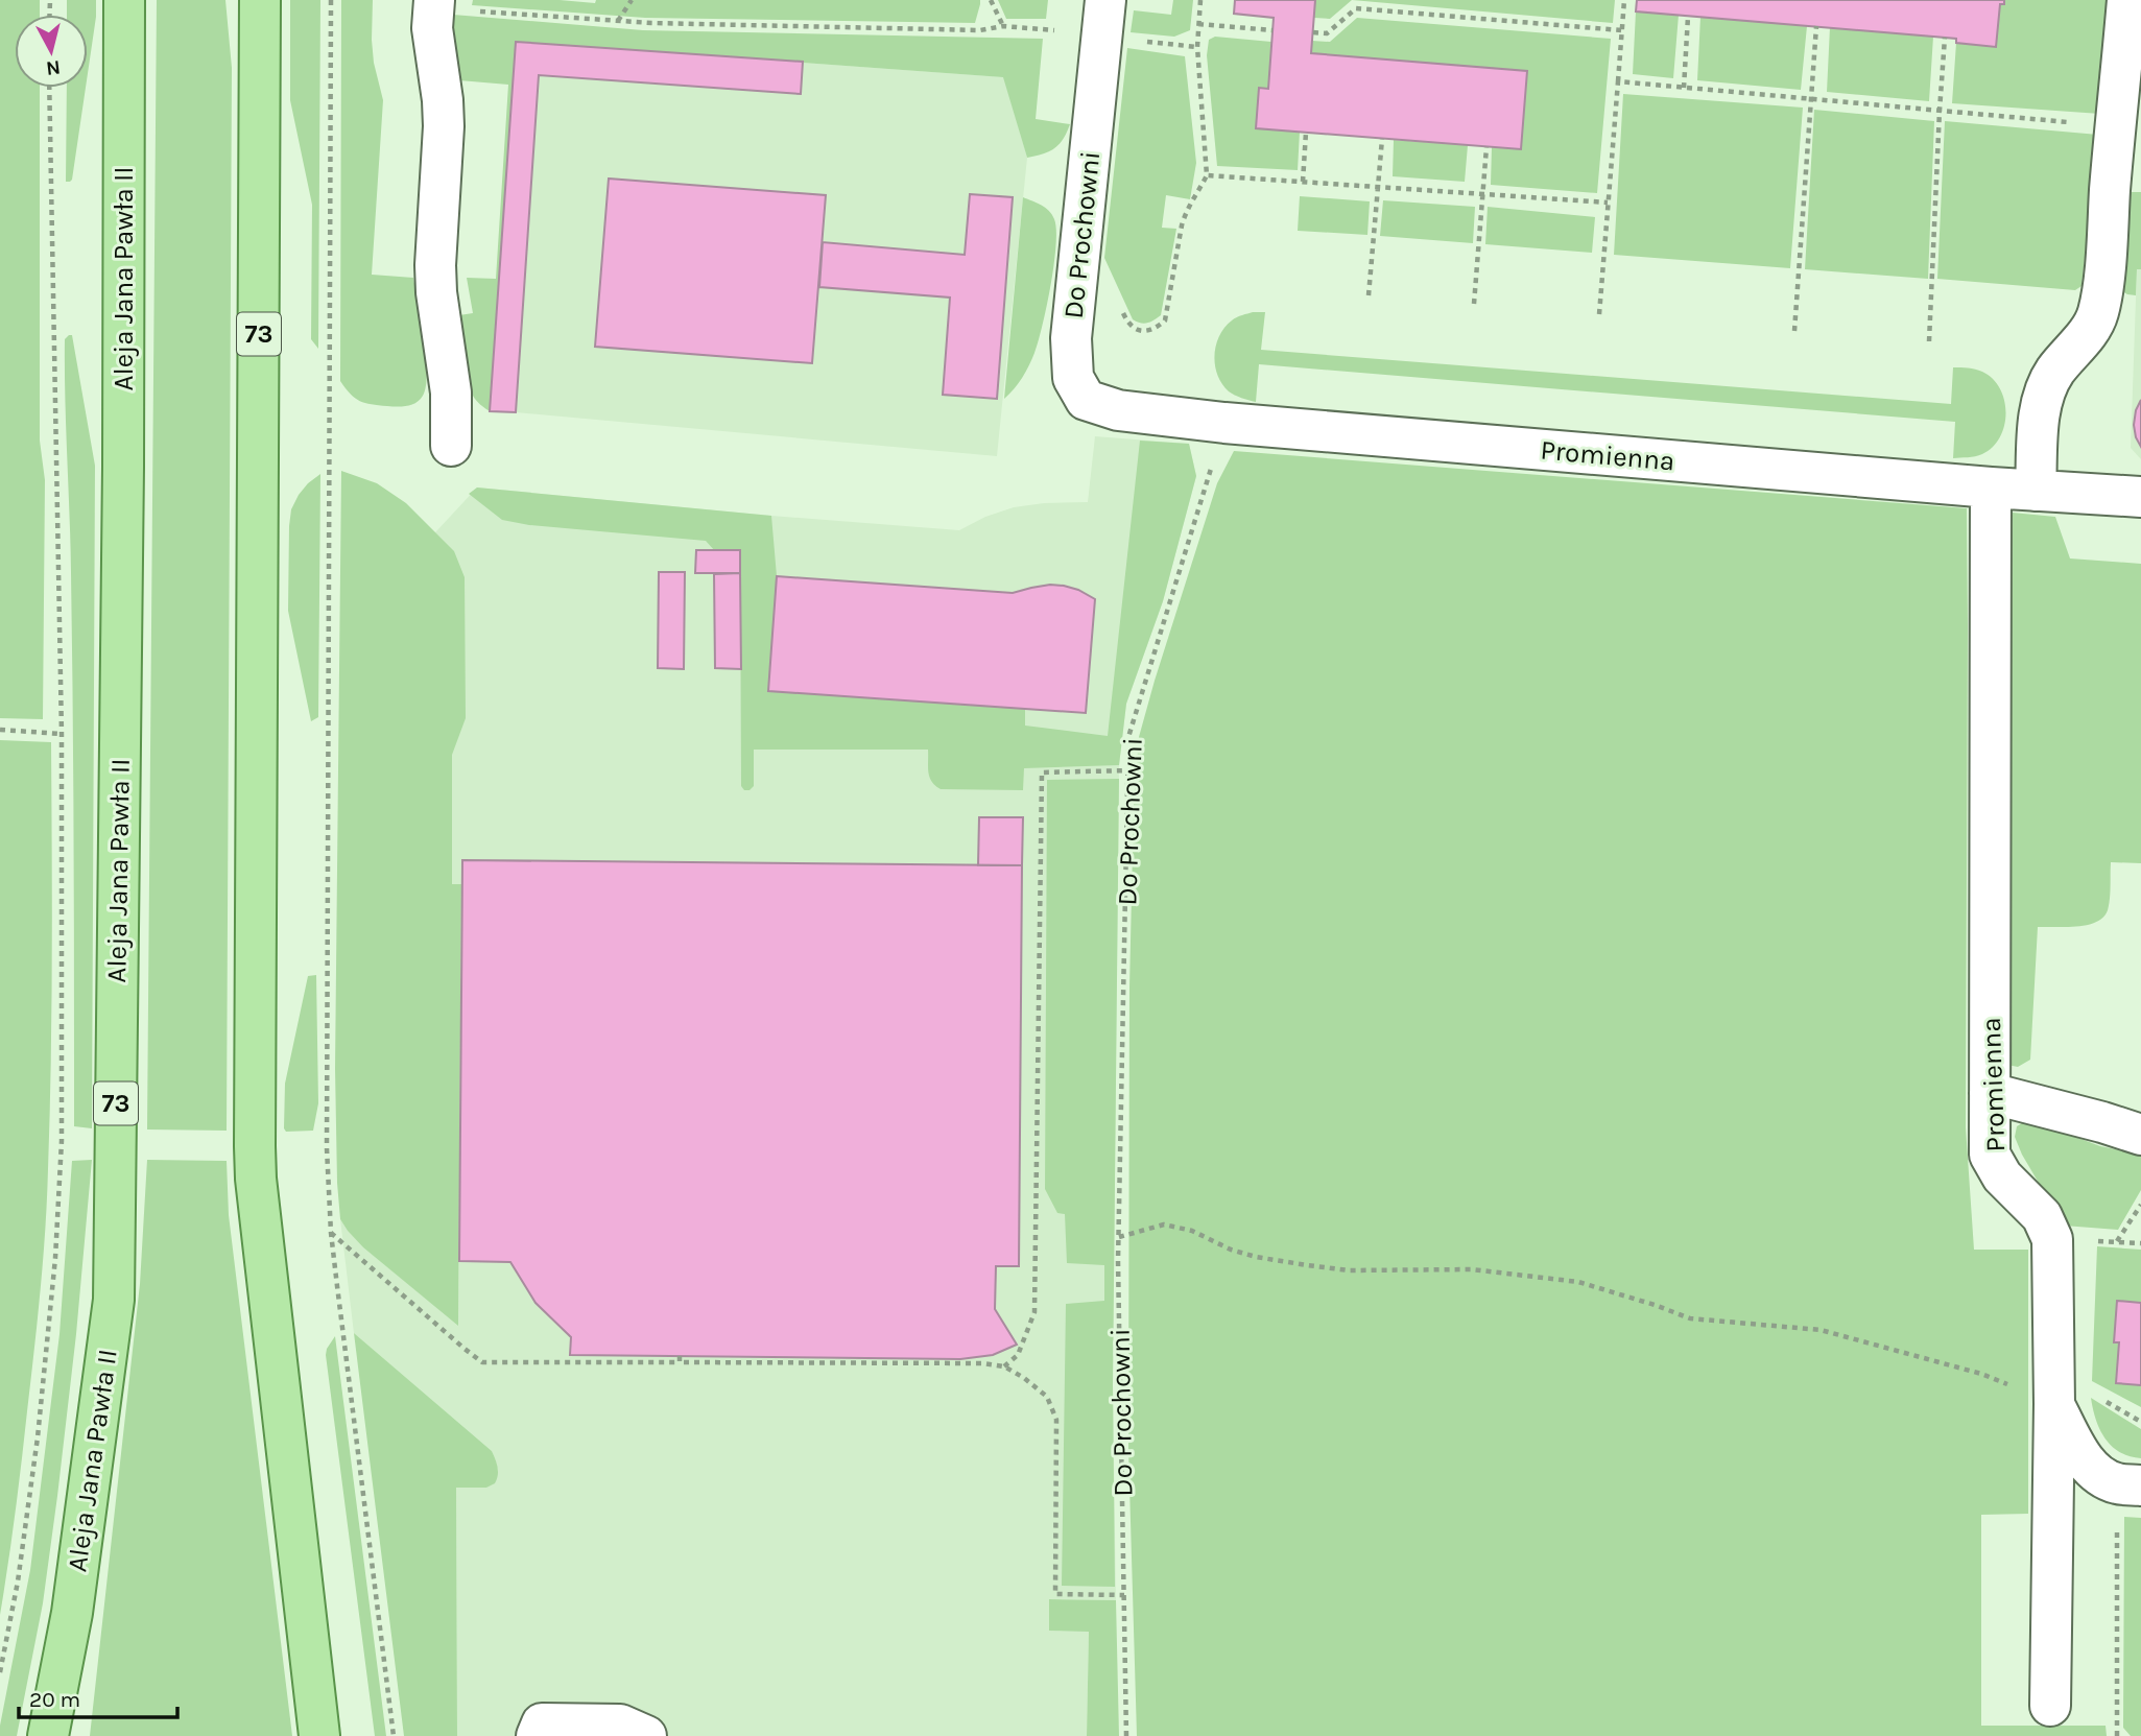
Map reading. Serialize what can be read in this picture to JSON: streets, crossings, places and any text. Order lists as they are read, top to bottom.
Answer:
{
  "streets": {
    "main road": ["Aleja Jana Pawła II", "73"],
    "street": ["Do Prochowni", "Promienna"]
  },
  "crossings": [
    ["Do Prochowni", "Promienna"]
  ],
  "scale_bar": "20 m",
  "north": "bottom"
}
